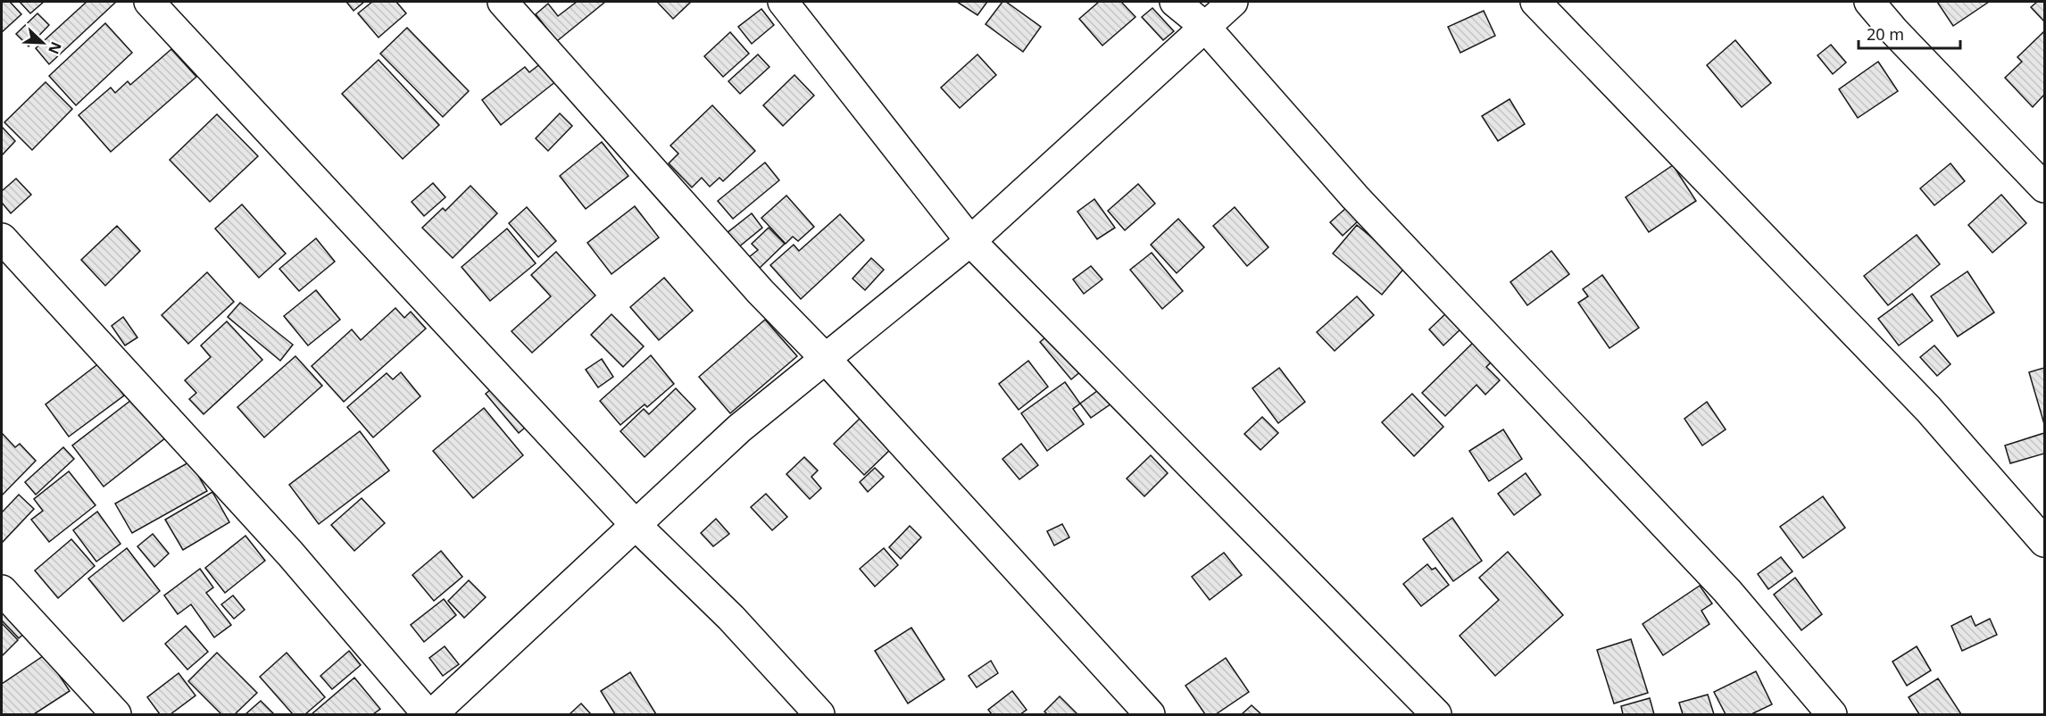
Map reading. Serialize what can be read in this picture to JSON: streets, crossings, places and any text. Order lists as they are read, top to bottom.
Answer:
{
  "scale_bar": "20 m",
  "north": "bottom right"
}
